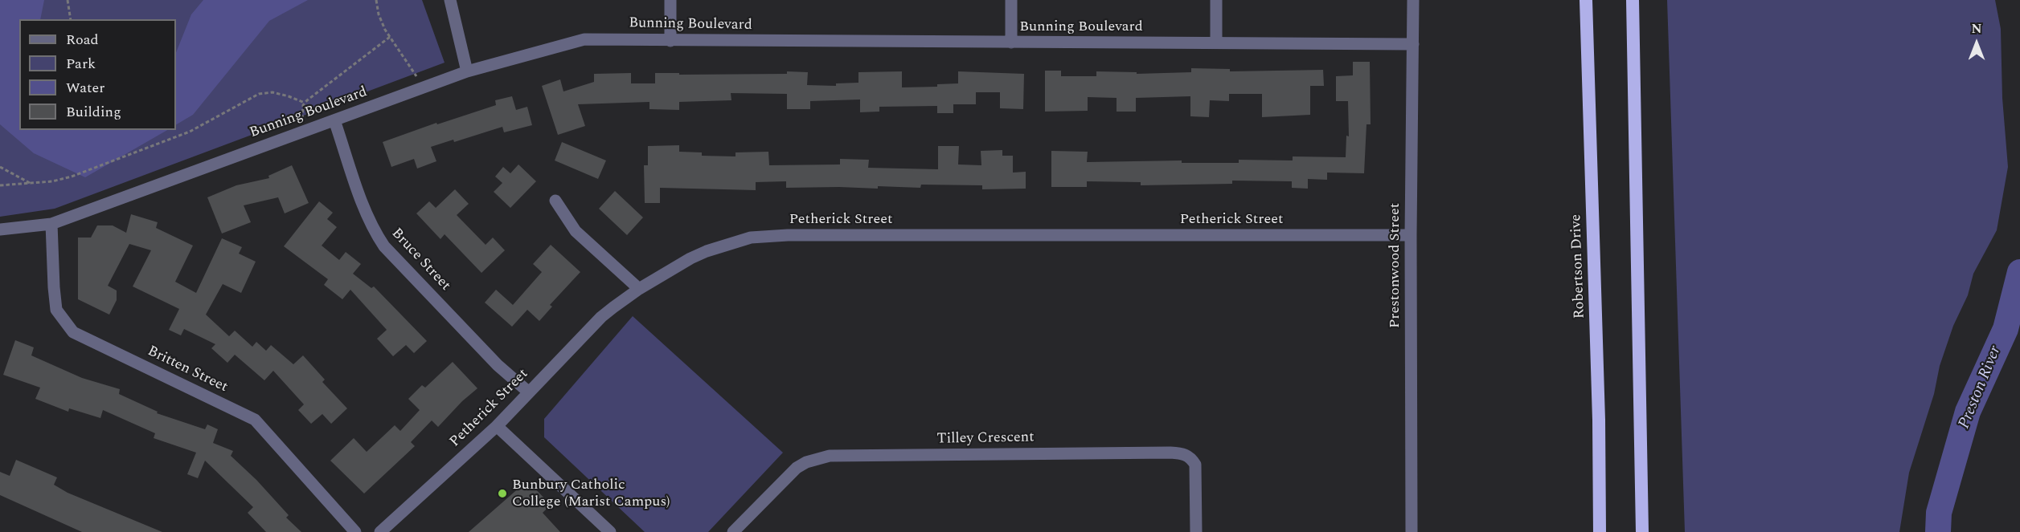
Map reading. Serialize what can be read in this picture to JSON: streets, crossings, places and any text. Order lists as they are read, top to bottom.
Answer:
{
  "streets": {
    "highway": ["Robertson Drive"],
    "street": [
      "Bunning Boulevard",
      "Petherick Street",
      "Bruce Street",
      "Prestonwood Street",
      "Britten Street",
      "Tilley Crescent"
    ]
  },
  "crossings": [
    ["Bunning Boulevard", "Bruce Street"],
    ["Bunning Boulevard", "Prestonwood Street"],
    ["Bunning Boulevard", "Britten Street"],
    ["Petherick Street", "Bruce Street"],
    ["Petherick Street", "Prestonwood Street"]
  ],
  "water": ["Preston River"],
  "places": ["Bunbury Catholic College (Marist Campus)"],
  "legend": [
    "Road",
    "Park",
    "Water",
    "Building"
  ],
  "north": "top"
}
